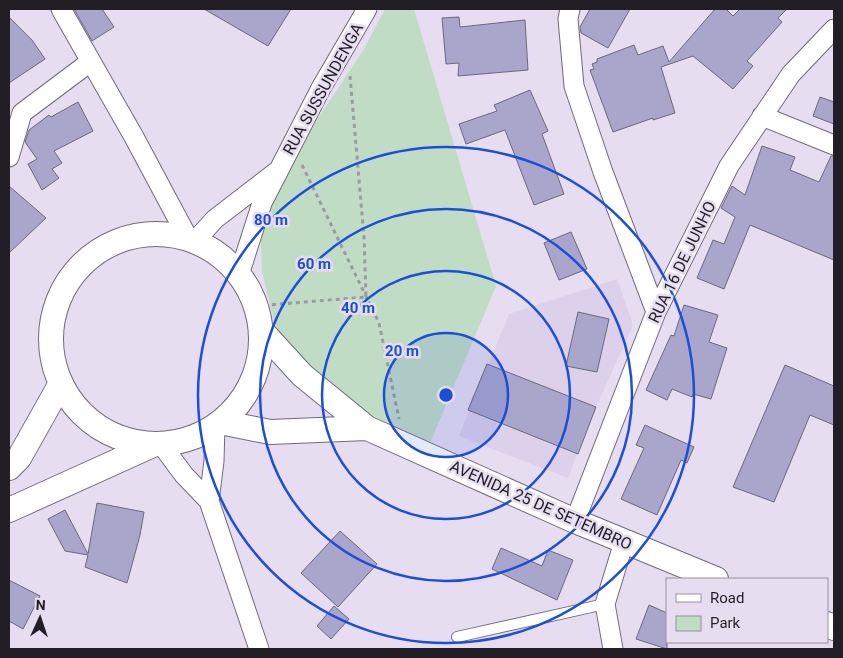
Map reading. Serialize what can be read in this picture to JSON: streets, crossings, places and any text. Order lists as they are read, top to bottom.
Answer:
{
  "streets": {
    "street": ["RUA SUSSUNDENGA", "RUA 16 DE JUNHO", "AVENIDA 25 DE SETEMBRO"]
  },
  "crossings": [
    ["RUA 16 DE JUNHO", "AVENIDA 25 DE SETEMBRO"]
  ],
  "legend": ["Road", "Park"],
  "north": "top",
  "rings": [
    "80 m",
    "60 m",
    "40 m",
    "20 m"
  ]
}
